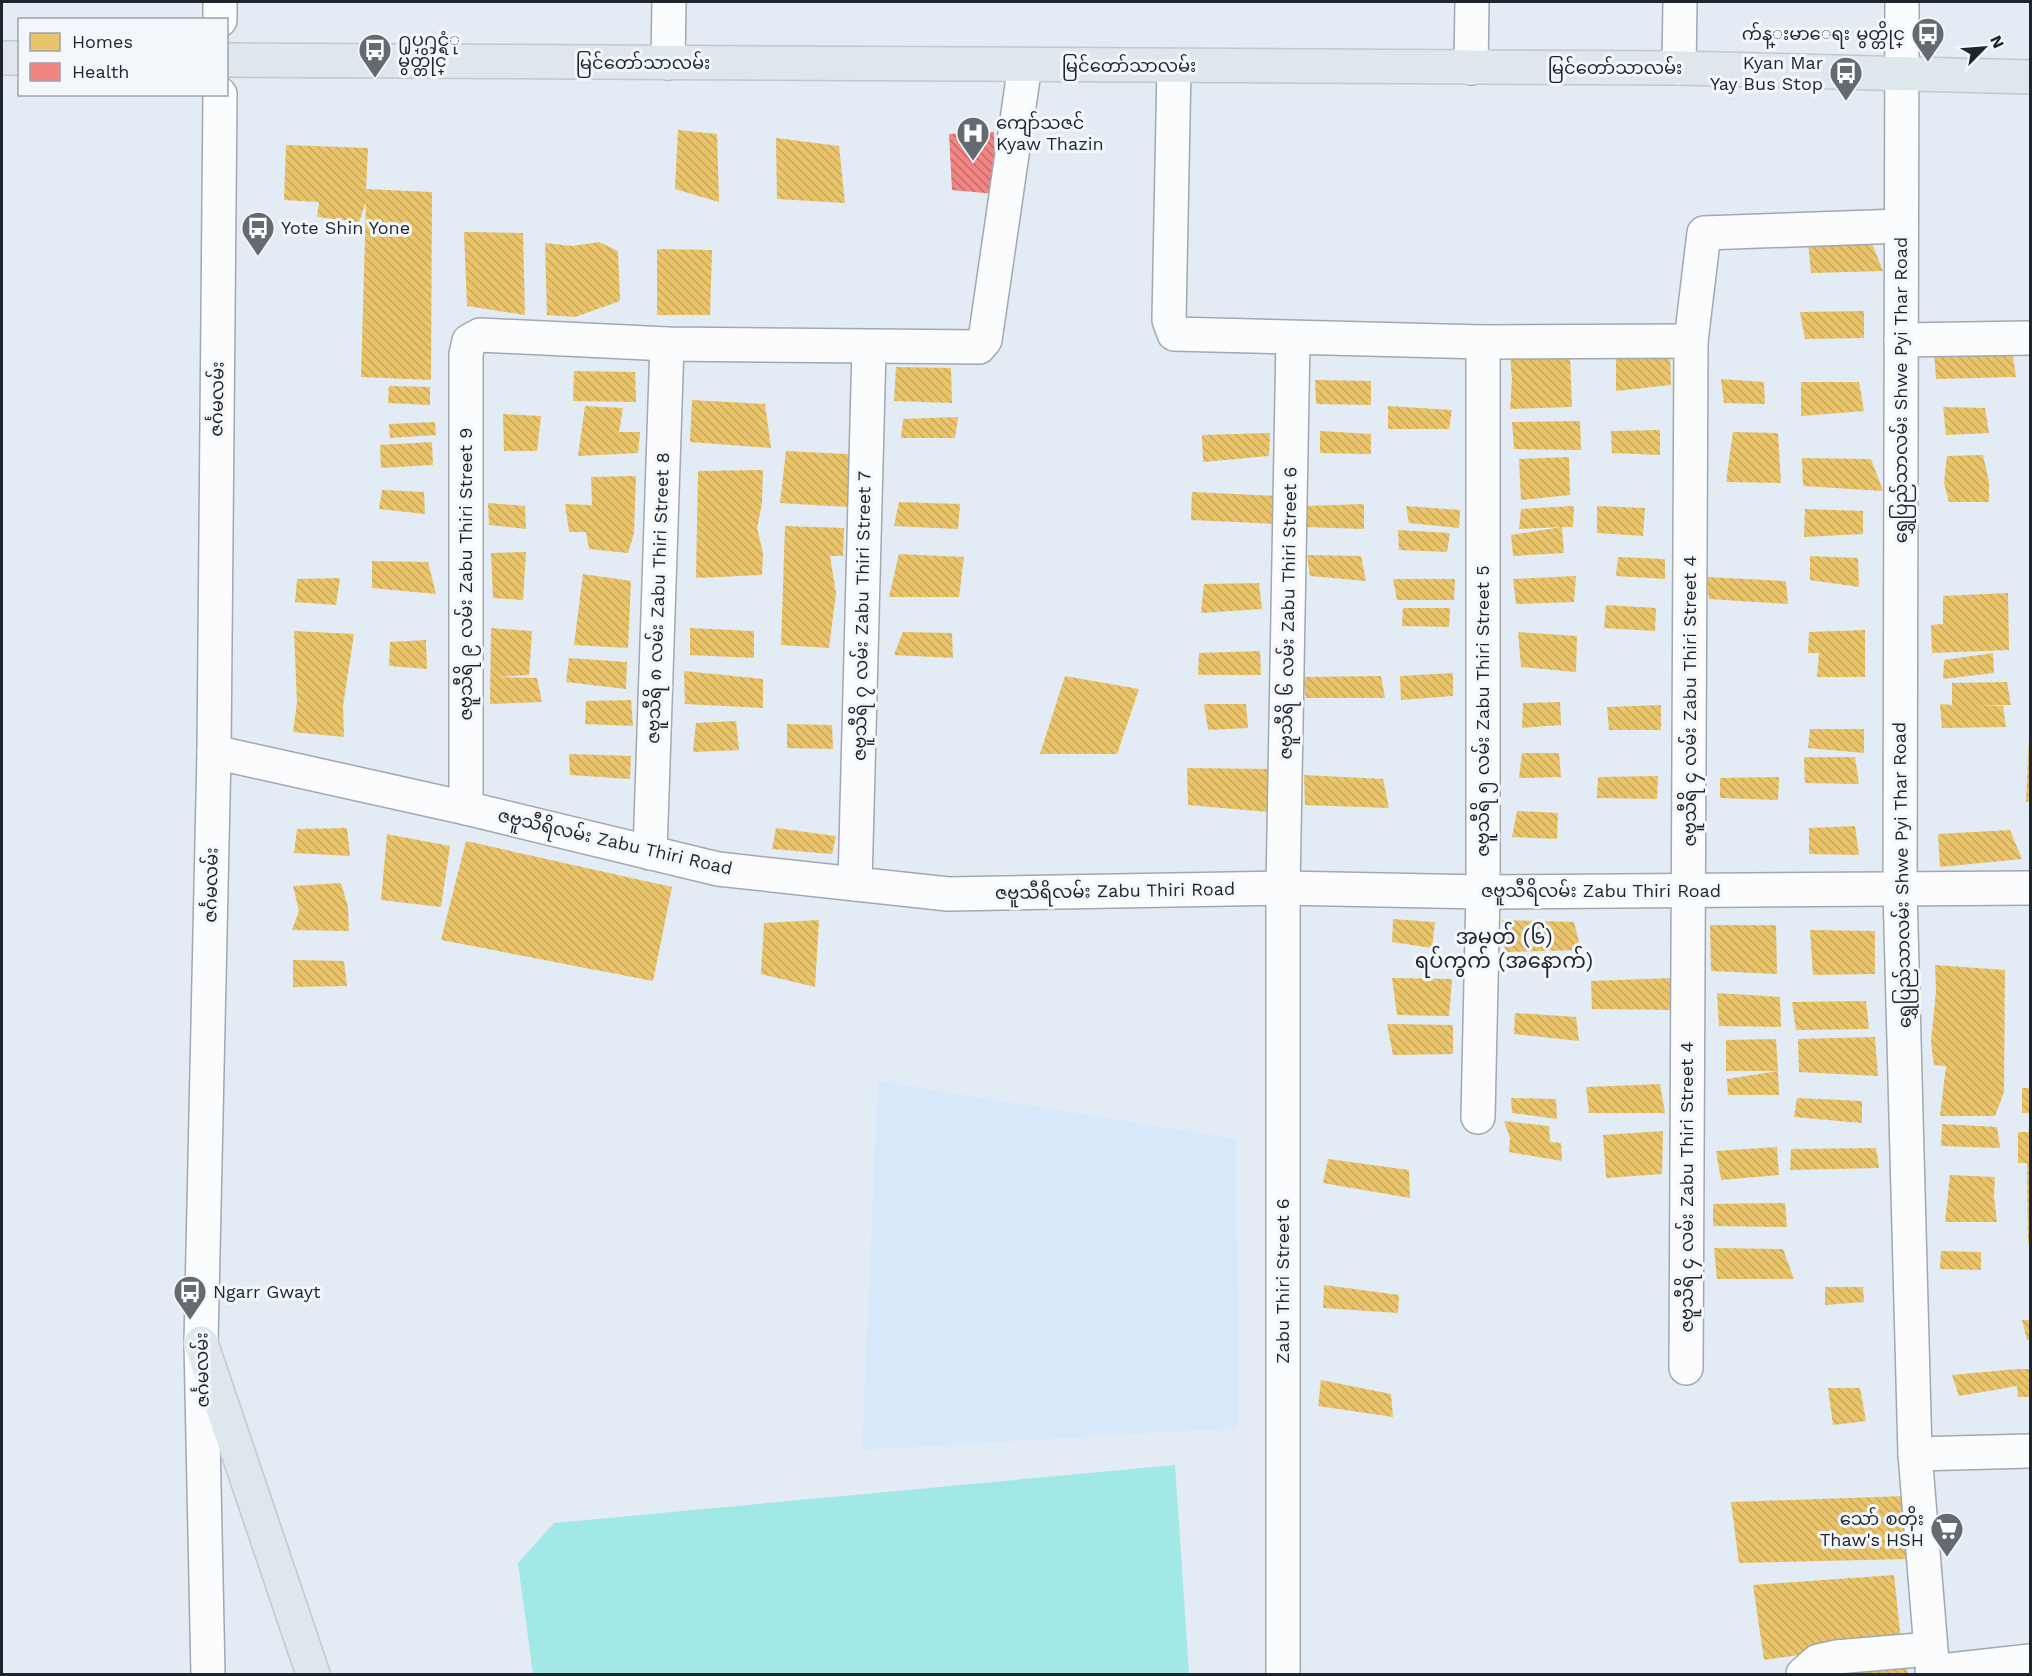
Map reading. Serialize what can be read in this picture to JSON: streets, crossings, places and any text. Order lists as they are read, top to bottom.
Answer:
{
  "streets": {
    "main road": ["မြင်တော်သာလမ်း"],
    "street": [
      "ရွှေပြည်သာလမ်း Shwe Pyi Thar Road",
      "ဇင်္ဂမလမ်း",
      "ဇဗူသီရိ ၉ လမ်း Zabu Thiri Street 9",
      "ဇဗူသီရိ ၈ လမ်း Zabu Thiri Street 8",
      "ဇဗူသီရိ ၆ လမ်း Zabu Thiri Street 6",
      "ဇဗူသီရိ ၇ လမ်း Zabu Thiri Street 7",
      "ဇဗူသီရိ ၄ လမ်း Zabu Thiri Street 4",
      "ဇဗူသီရိ ၅ လမ်း Zabu Thiri Street 5",
      "ဇဗူသီရိလမ်း Zabu Thiri Road",
      "Zabu Thiri Street 6"
    ]
  },
  "crossings": [
    ["မြင်တော်သာလမ်း", "ရွှေပြည်သာလမ်း Shwe Pyi Thar Road"],
    ["ရွှေပြည်သာလမ်း Shwe Pyi Thar Road", "ဇဗူသီရိ ၄ လမ်း Zabu Thiri Street 4"],
    ["ရွှေပြည်သာလမ်း Shwe Pyi Thar Road", "ဇဗူသီရိလမ်း Zabu Thiri Road"],
    ["ဇင်္ဂမလမ်း", "ဇဗူသီရိလမ်း Zabu Thiri Road"],
    ["ဇဗူသီရိ ၉ လမ်း Zabu Thiri Street 9", "ဇဗူသီရိ ၈ လမ်း Zabu Thiri Street 8"],
    ["ဇဗူသီရိ ၉ လမ်း Zabu Thiri Street 9", "ဇဗူသီရိလမ်း Zabu Thiri Road"],
    ["ဇဗူသီရိ ၈ လမ်း Zabu Thiri Street 8", "ဇဗူသီရိလမ်း Zabu Thiri Road"],
    ["ဇဗူသီရိ ၆ လမ်း Zabu Thiri Street 6", "ဇဗူသီရိလမ်း Zabu Thiri Road"],
    ["ဇဗူသီရိ ၆ လမ်း Zabu Thiri Street 6", "Zabu Thiri Street 6"],
    ["ဇဗူသီရိ ၇ လမ်း Zabu Thiri Street 7", "ဇဗူသီရိလမ်း Zabu Thiri Road"],
    ["ဇဗူသီရိ ၄ လမ်း Zabu Thiri Street 4", "ဇဗူသီရိလမ်း Zabu Thiri Road"],
    ["ဇဗူသီရိ ၅ လမ်း Zabu Thiri Street 5", "ဇဗူသီရိလမ်း Zabu Thiri Road"],
    ["ဇဗူသီရိလမ်း Zabu Thiri Road", "Zabu Thiri Street 6"]
  ],
  "districts": ["အမှတ် (၆) ရပ်ကွက် (အနောက်)"],
  "places": {
    "bus stop": [
      "က်န္းမာေရး မွတ္တိုင္",
      "႐ုပ္႐ွင္ရံု မွတ္တိုင္",
      "Kyan Mar Yay Bus Stop",
      "Yote Shin Yone",
      "Ngarr Gwayt"
    ],
    "hospital": ["ကျော်သဇင် Kyaw Thazin"],
    "supermarket": ["သော် စတိုး Thaw's HSH"]
  },
  "legend": ["Homes", "Health"],
  "north": "top right"
}
